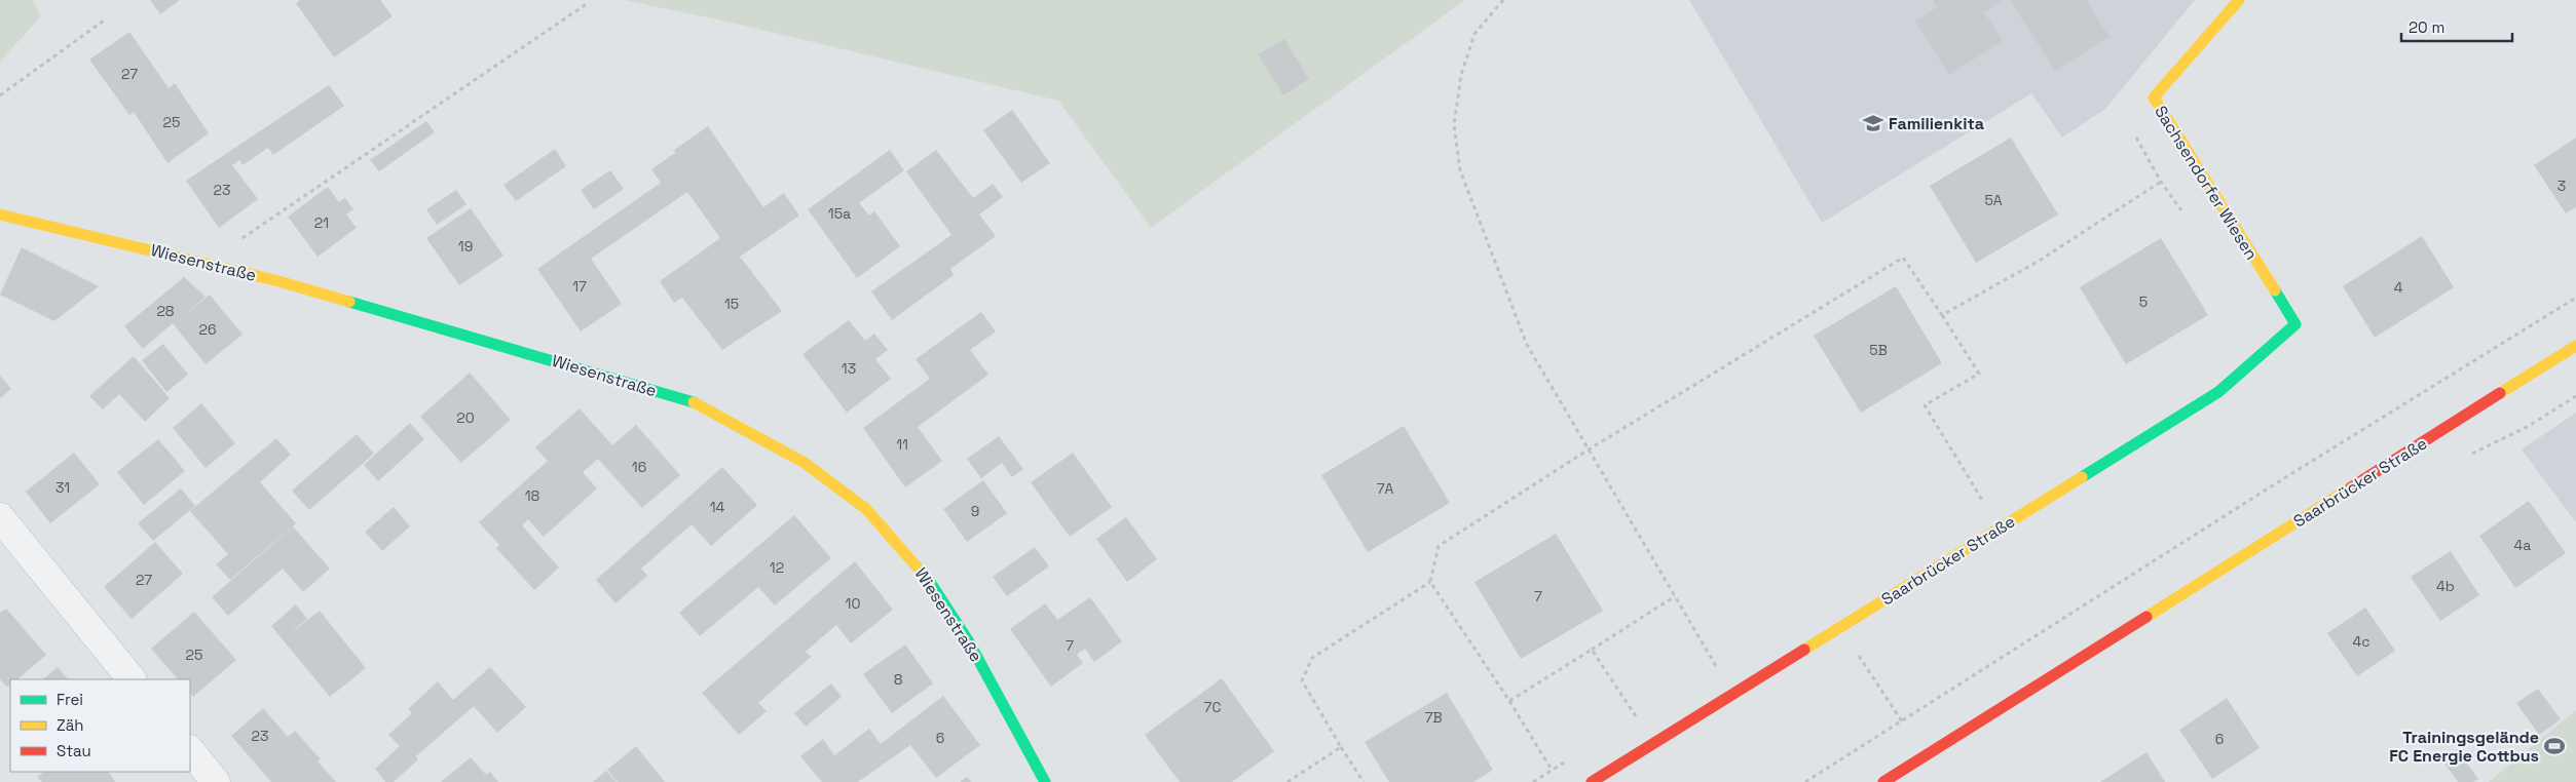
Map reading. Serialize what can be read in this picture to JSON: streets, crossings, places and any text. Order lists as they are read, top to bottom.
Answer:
{
  "streets": {
    "street": ["Sachsendorfer Wiesen", "Wiesenstraße", "Saarbrücker Straße"]
  },
  "crossings": [
    ["Sachsendorfer Wiesen", "Saarbrücker Straße"]
  ],
  "places": {
    "school or university": ["Familienkita"],
    "sports": ["Trainingsgelände FC Energie Cottbus"]
  },
  "house_numbers": [
    "27",
    "25",
    "3",
    "23",
    "5A",
    "15a",
    "21",
    "19",
    "17",
    "4",
    "5",
    "15",
    "28",
    "26",
    "5B",
    "13",
    "20",
    "11",
    "16",
    "31",
    "7A",
    "18",
    "14",
    "9",
    "4a",
    "12",
    "27",
    "4b",
    "7",
    "10",
    "4c",
    "7",
    "25",
    "8",
    "7C",
    "7B",
    "23",
    "6",
    "6"
  ],
  "legend": ["Frei", "Zäh", "Stau"],
  "scale_bar": "20 m"
}
